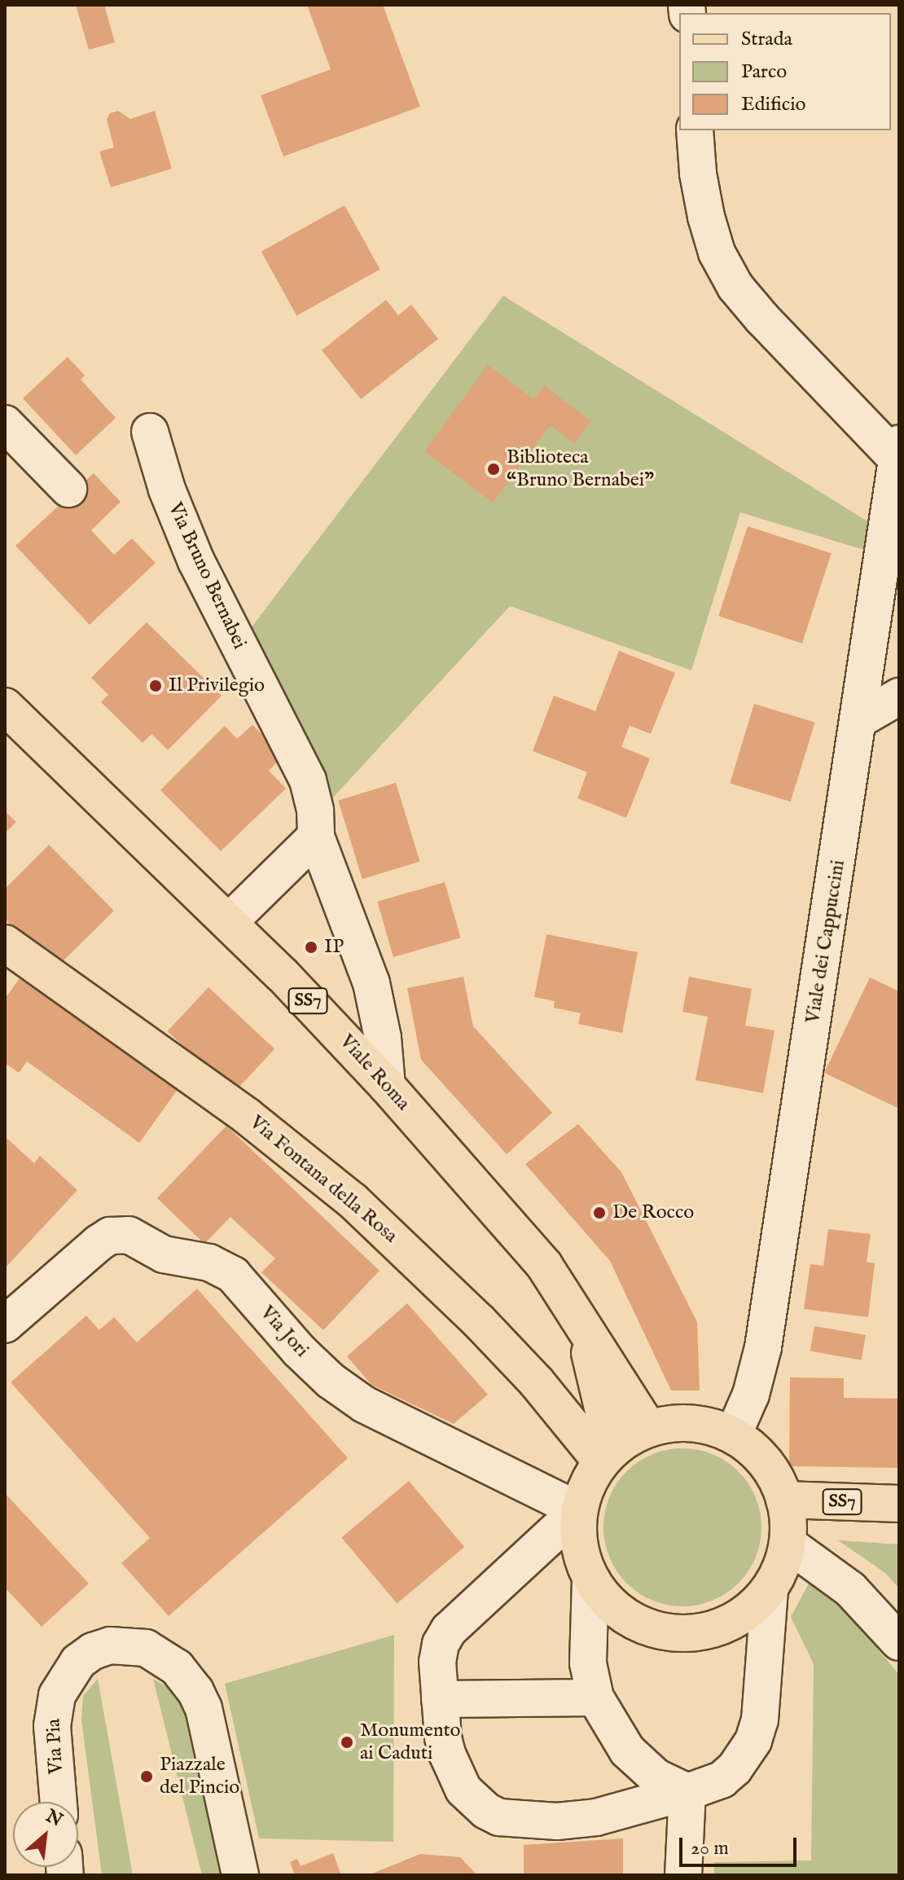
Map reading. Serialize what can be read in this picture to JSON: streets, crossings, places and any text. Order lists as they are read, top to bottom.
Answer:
{
  "streets": {
    "main road": ["SS7", "Viale Roma", "Via Fontana della Rosa"],
    "street": [
      "Via Bruno Bernabei",
      "Viale dei Cappuccini",
      "Via Jori",
      "Via Pia"
    ]
  },
  "crossings": [
    ["Via Bruno Bernabei", "Viale Roma"],
    ["Viale dei Cappuccini", "SS7"],
    ["Viale dei Cappuccini", "Viale Roma"],
    ["Viale dei Cappuccini", "Via Fontana della Rosa"],
    ["Viale dei Cappuccini", "Via Jori"],
    ["SS7", "Viale Roma"],
    ["SS7", "Via Fontana della Rosa"],
    ["SS7", "Via Jori"],
    ["Viale Roma", "Via Fontana della Rosa"],
    ["Viale Roma", "Via Jori"],
    ["Via Fontana della Rosa", "Via Jori"]
  ],
  "places": [
    "Biblioteca “Bruno Bernabei”",
    "Il Privilegio",
    "IP",
    "De Rocco",
    "Monumento ai Caduti",
    "Piazzale del Pincio"
  ],
  "legend": ["Strada", "Parco", "Edificio"],
  "scale_bar": "20 m",
  "north": "top right"
}
